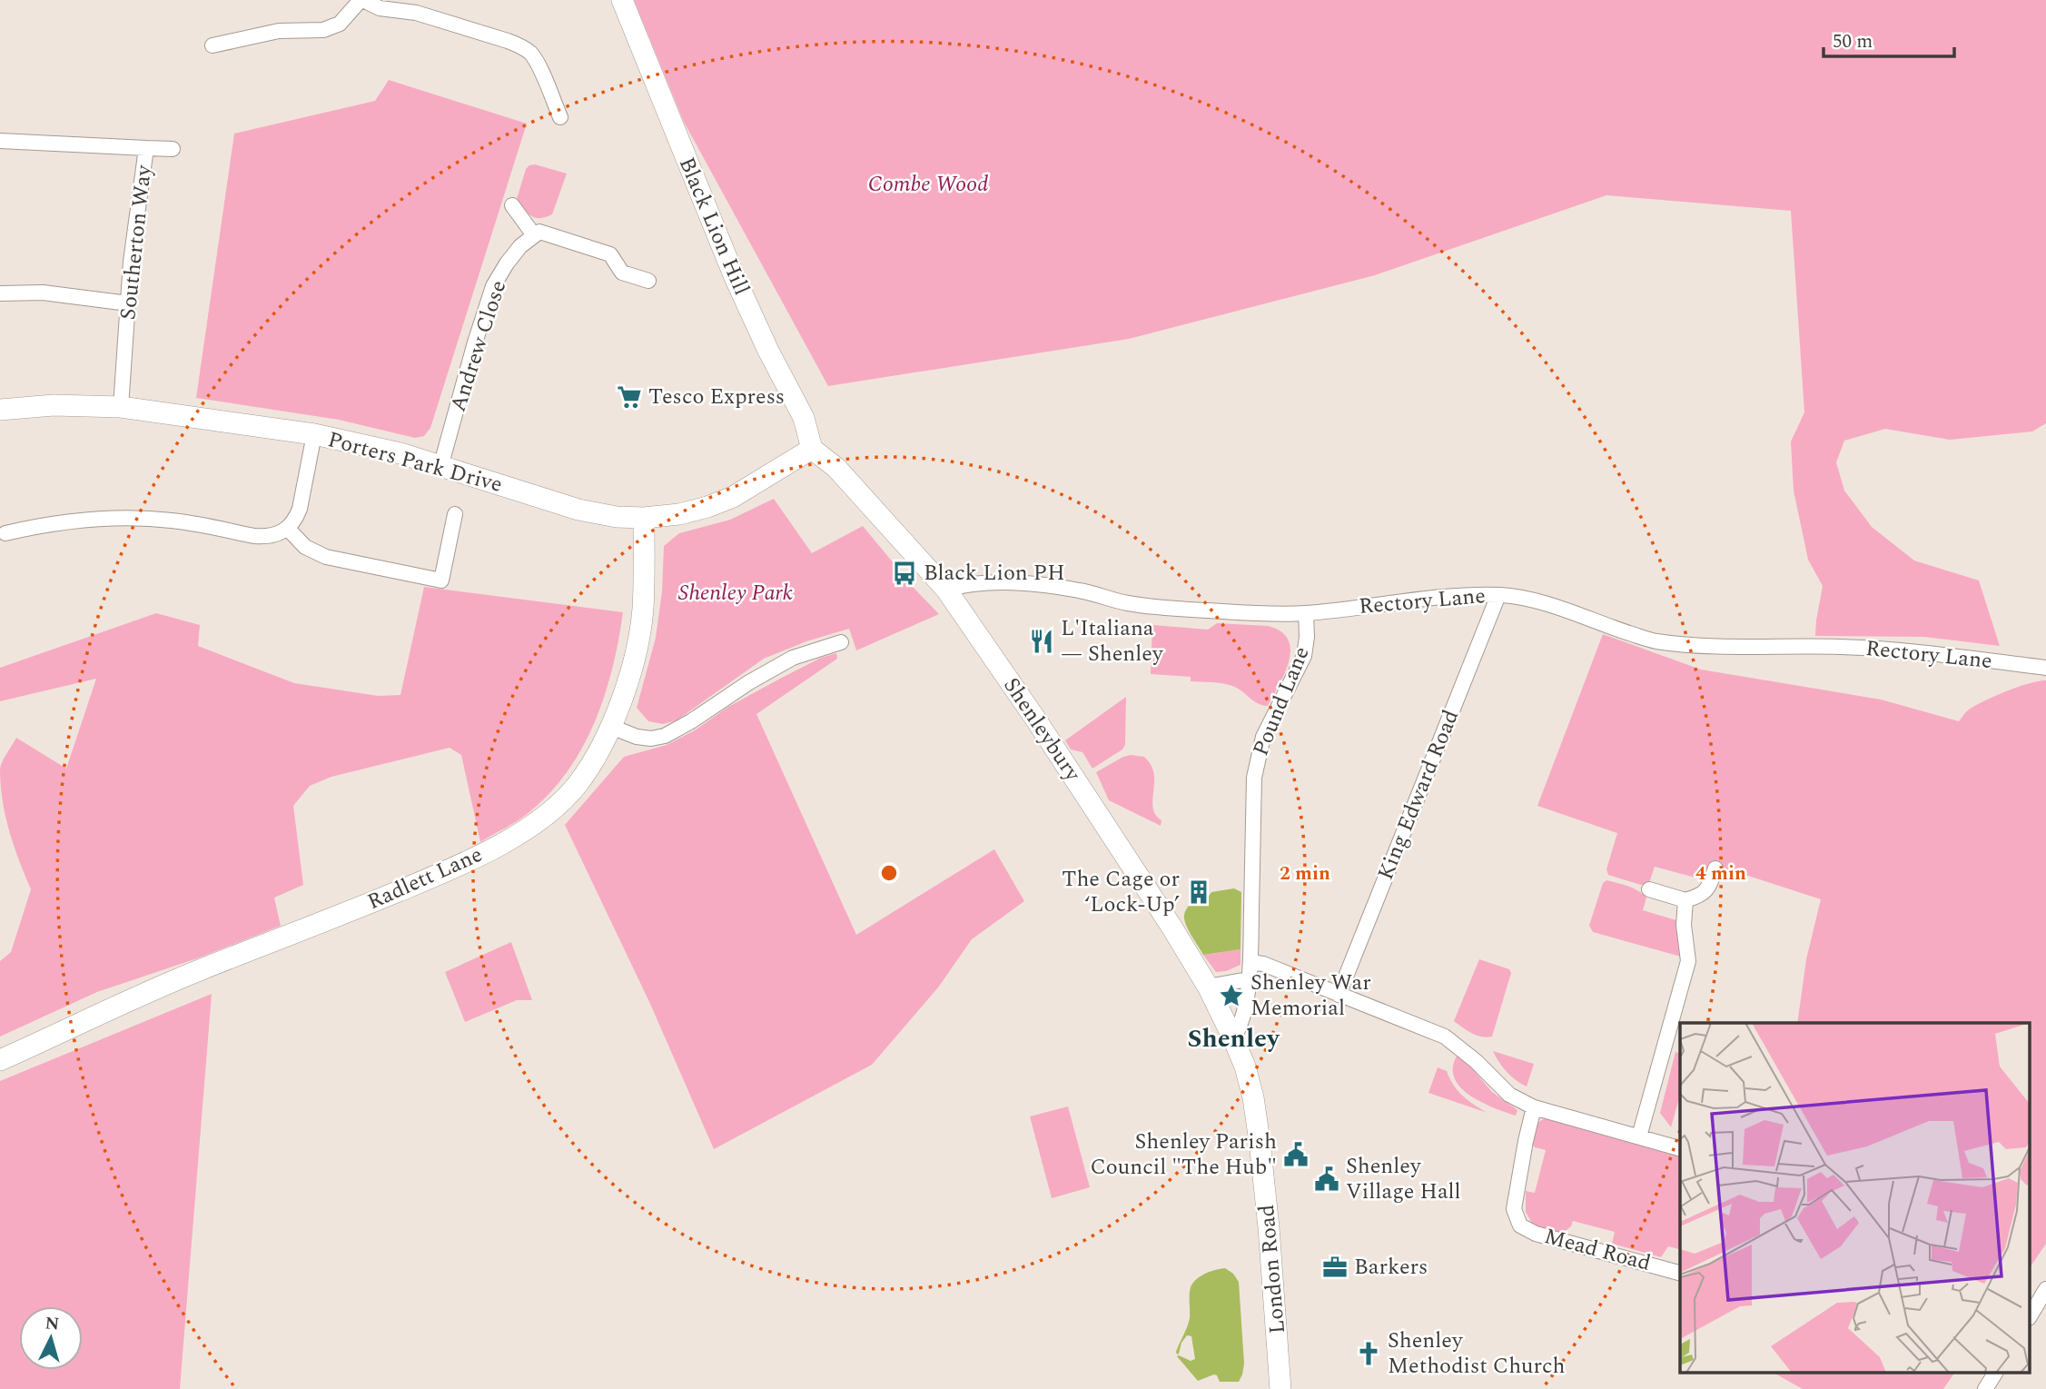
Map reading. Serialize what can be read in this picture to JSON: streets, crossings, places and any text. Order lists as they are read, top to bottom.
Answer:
{
  "streets": {
    "street": [
      "Black Lion Hill",
      "Southerton Way",
      "Andrew Close",
      "Porters Park Drive",
      "Rectory Lane",
      "Pound Lane",
      "Shenleybury",
      "King Edward Road",
      "Radlett Lane",
      "Mead Road",
      "London Road"
    ]
  },
  "crossings": [
    ["Black Lion Hill", "Porters Park Drive"],
    ["Black Lion Hill", "Shenleybury"],
    ["Southerton Way", "Porters Park Drive"],
    ["Andrew Close", "Porters Park Drive"],
    ["Porters Park Drive", "Shenleybury"],
    ["Porters Park Drive", "Radlett Lane"],
    ["Rectory Lane", "Pound Lane"],
    ["Rectory Lane", "Shenleybury"],
    ["Rectory Lane", "King Edward Road"],
    ["Pound Lane", "Shenleybury"],
    ["Pound Lane", "London Road"],
    ["Shenleybury", "London Road"]
  ],
  "districts": ["Shenley"],
  "parks": ["Combe Wood", "Shenley Park"],
  "places": {
    "supermarket": ["Tesco Express"],
    "bus stop": ["Black Lion PH"],
    "restaurant": ["L'Italiana — Shenley"],
    "building": ["The Cage or ‘Lock-Up’"],
    "place": ["Shenley War Memorial"],
    "public building": ["Shenley Parish Council \"The Hub\"", "Shenley Village Hall"],
    "office": ["Barkers"],
    "church": ["Shenley Methodist Church"]
  },
  "scale_bar": "50 m",
  "north": "top",
  "rings": ["2 min", "4 min"]
}
